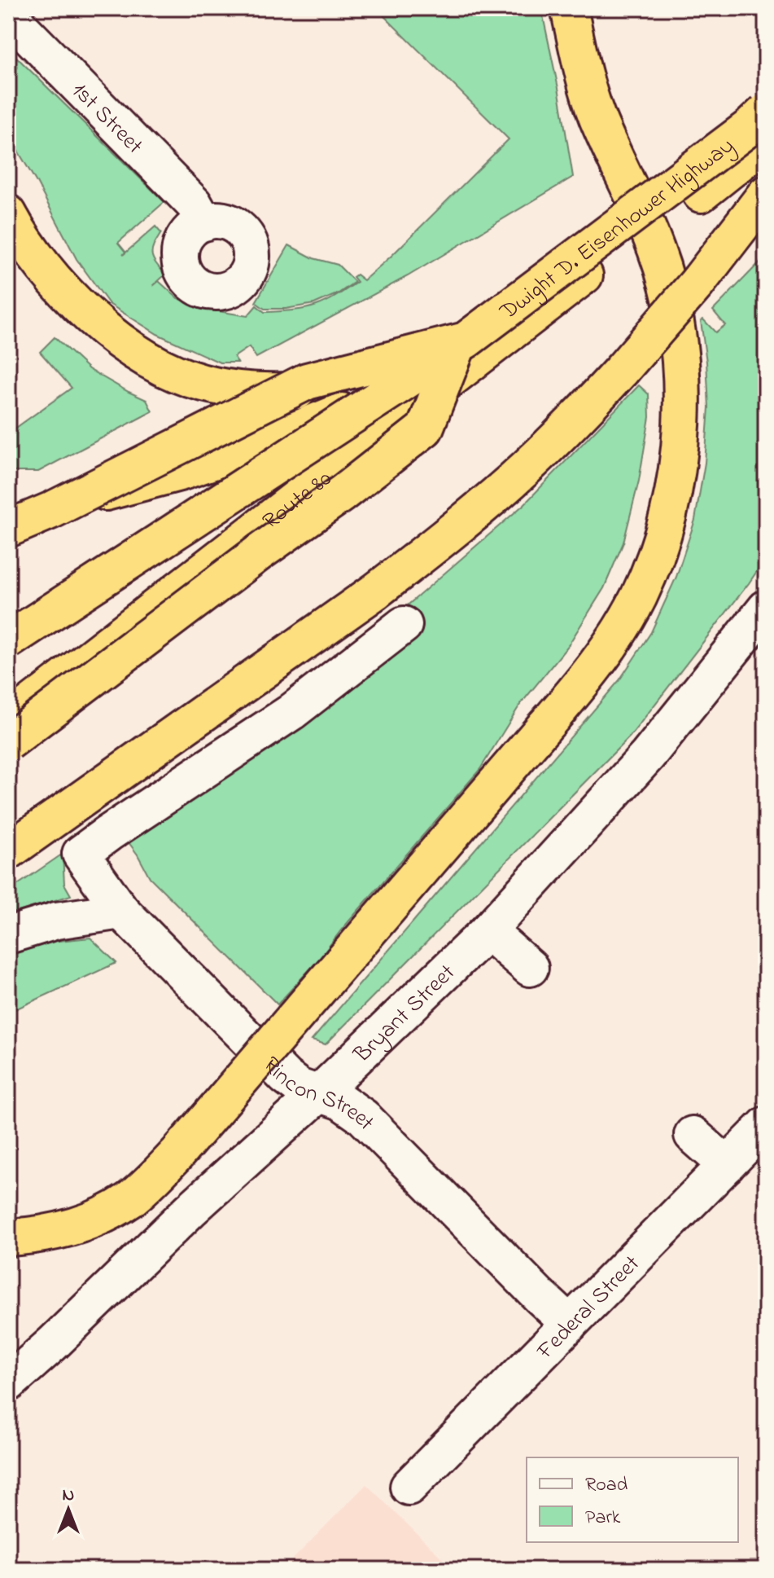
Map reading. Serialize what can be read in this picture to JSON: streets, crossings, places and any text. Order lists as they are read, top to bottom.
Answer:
{
  "streets": {
    "highway": ["Dwight D. Eisenhower Highway", "Route 80"],
    "street": [
      "1st Street",
      "Bryant Street",
      "Rincon Street",
      "Federal Street"
    ]
  },
  "crossings": [
    ["Dwight D. Eisenhower Highway", "Route 80"],
    ["Bryant Street", "Rincon Street"],
    ["Rincon Street", "Federal Street"]
  ],
  "legend": ["Road", "Park"],
  "north": "top"
}
